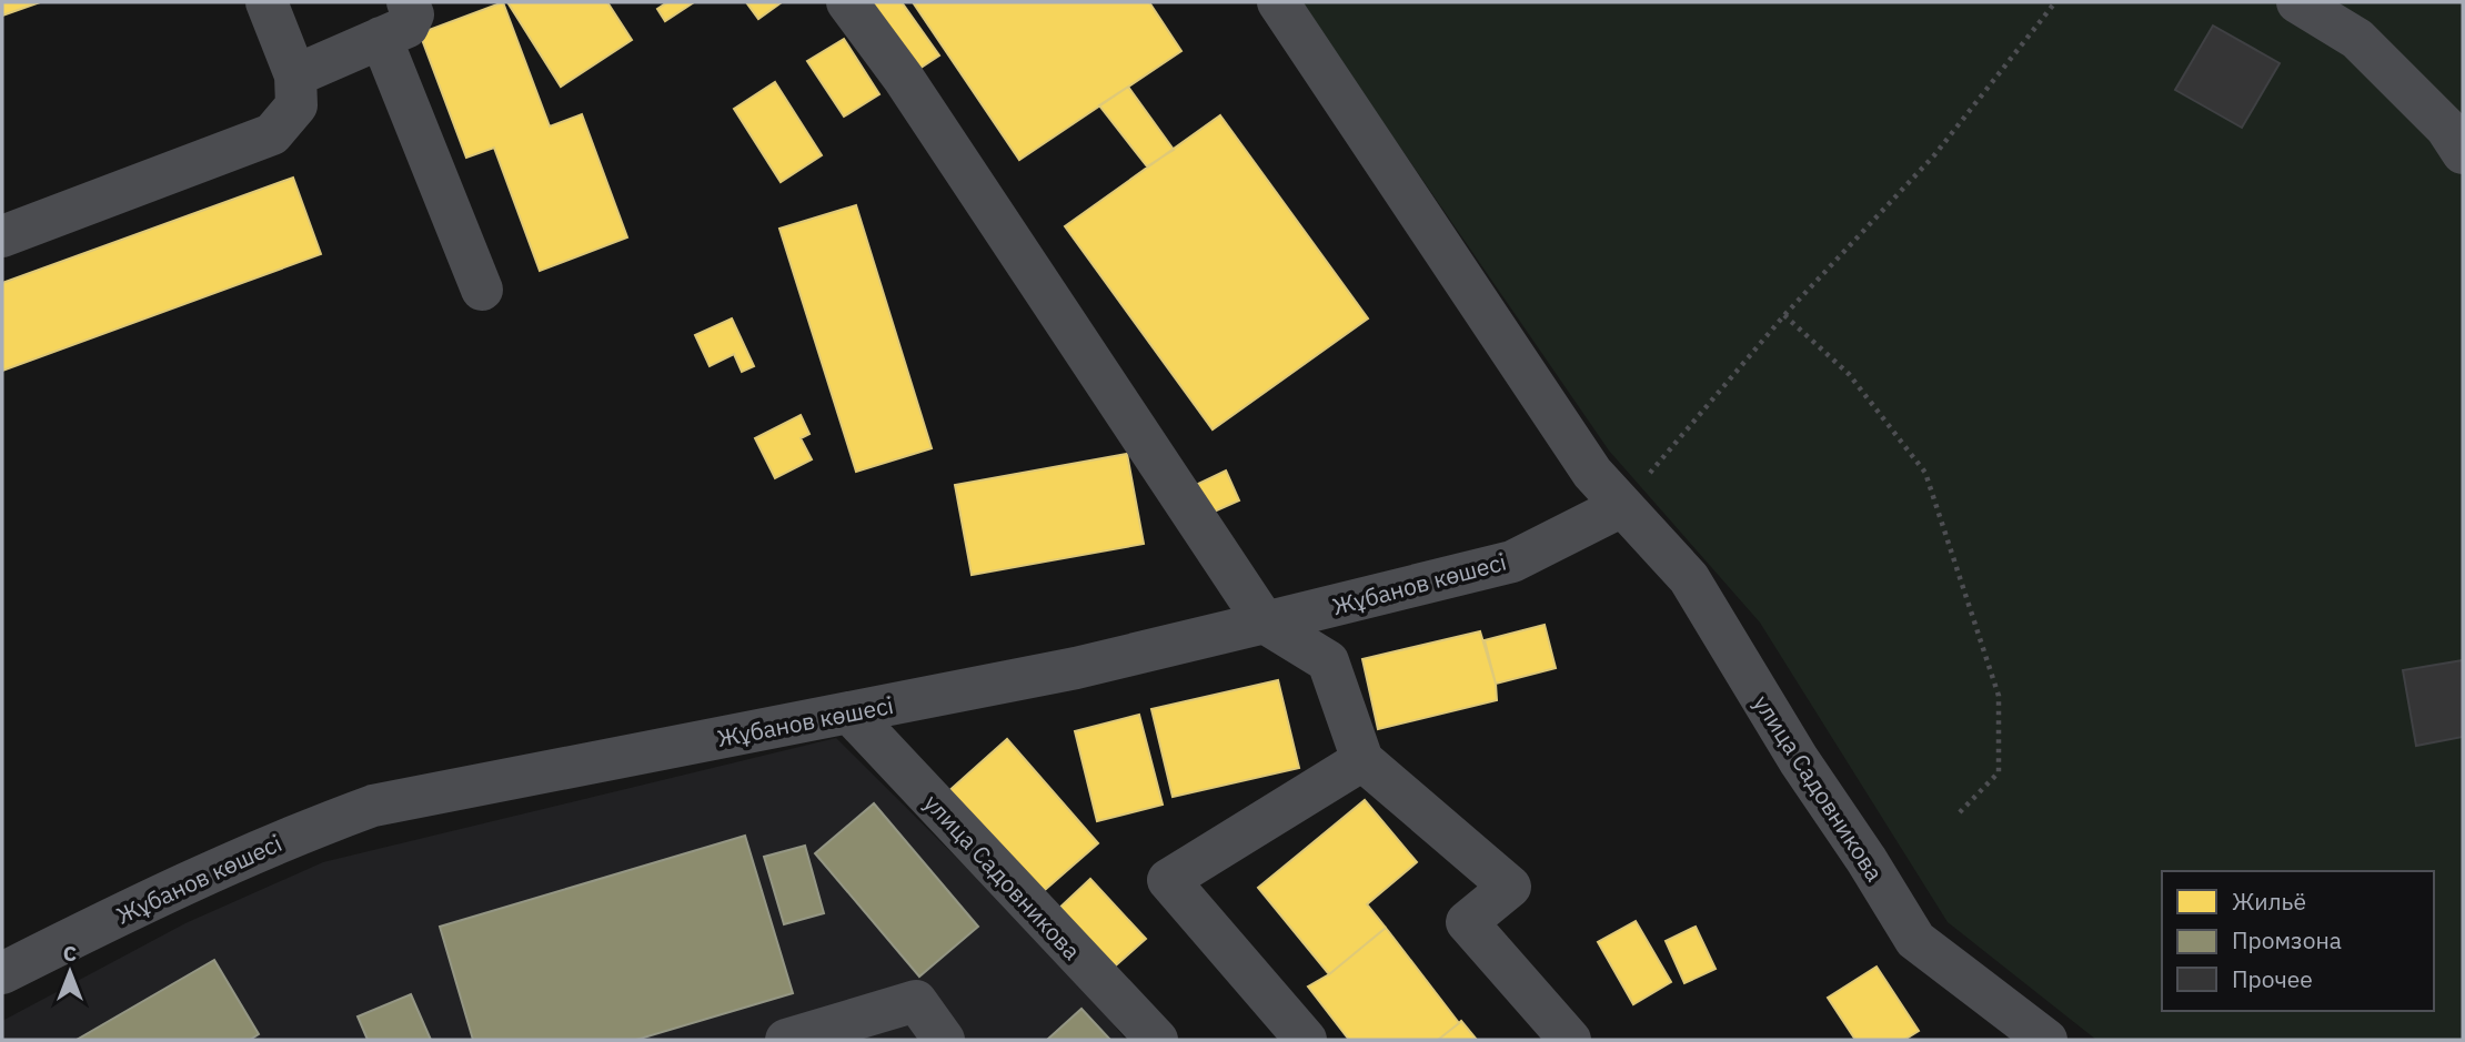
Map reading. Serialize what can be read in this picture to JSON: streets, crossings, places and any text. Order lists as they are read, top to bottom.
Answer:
{
  "streets": {
    "street": ["Жұбанов көшесі", "улица Садовникова"]
  },
  "crossings": [
    ["Жұбанов көшесі", "улица Садовникова"]
  ],
  "legend": ["Жильё", "Промзона", "Прочее"],
  "north": "top"
}
